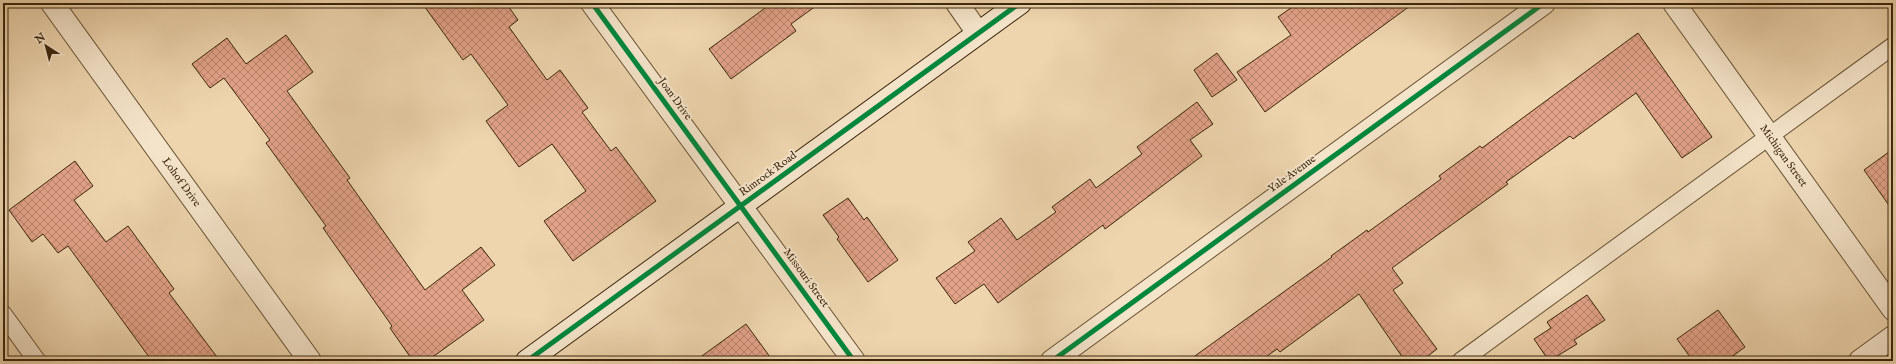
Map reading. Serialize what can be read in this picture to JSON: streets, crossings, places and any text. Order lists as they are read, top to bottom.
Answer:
{
  "streets": {
    "street": [
      "Joan Drive",
      "Michigan Street",
      "Rimrock Road",
      "Yale Avenue",
      "Lohof Drive",
      "Missouri Street"
    ]
  },
  "crossings": [
    ["Joan Drive", "Rimrock Road"],
    ["Joan Drive", "Missouri Street"],
    ["Rimrock Road", "Missouri Street"]
  ],
  "north": "top left"
}
